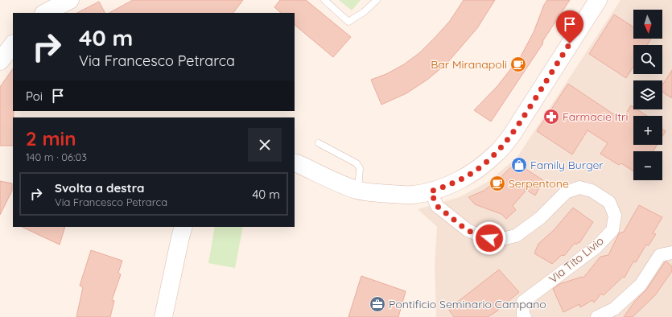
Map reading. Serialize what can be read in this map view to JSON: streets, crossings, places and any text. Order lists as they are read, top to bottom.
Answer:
{
  "streets": {
    "street": ["Via Tito Livio"]
  },
  "places": {
    "cafe": ["Bar Miranapoli", "Serpentone"],
    "pharmacy": ["Farmacie Itri"],
    "shop": ["Family Burger"],
    "office": ["Pontificio Seminario Campano"]
  },
  "north": "bottom",
  "page": {
    "map_buttons": ["+", "−"],
    "turn": ["40 m", "Via Francesco Petrarca"],
    "then": "Poi",
    "heading": ["2 min", "140 m · 06:03"],
    "list": [
      {
        "name": "Svolta a destra",
        "note": "Via Francesco Petrarca",
        "value": "40 m"
      }
    ]
  }
}
